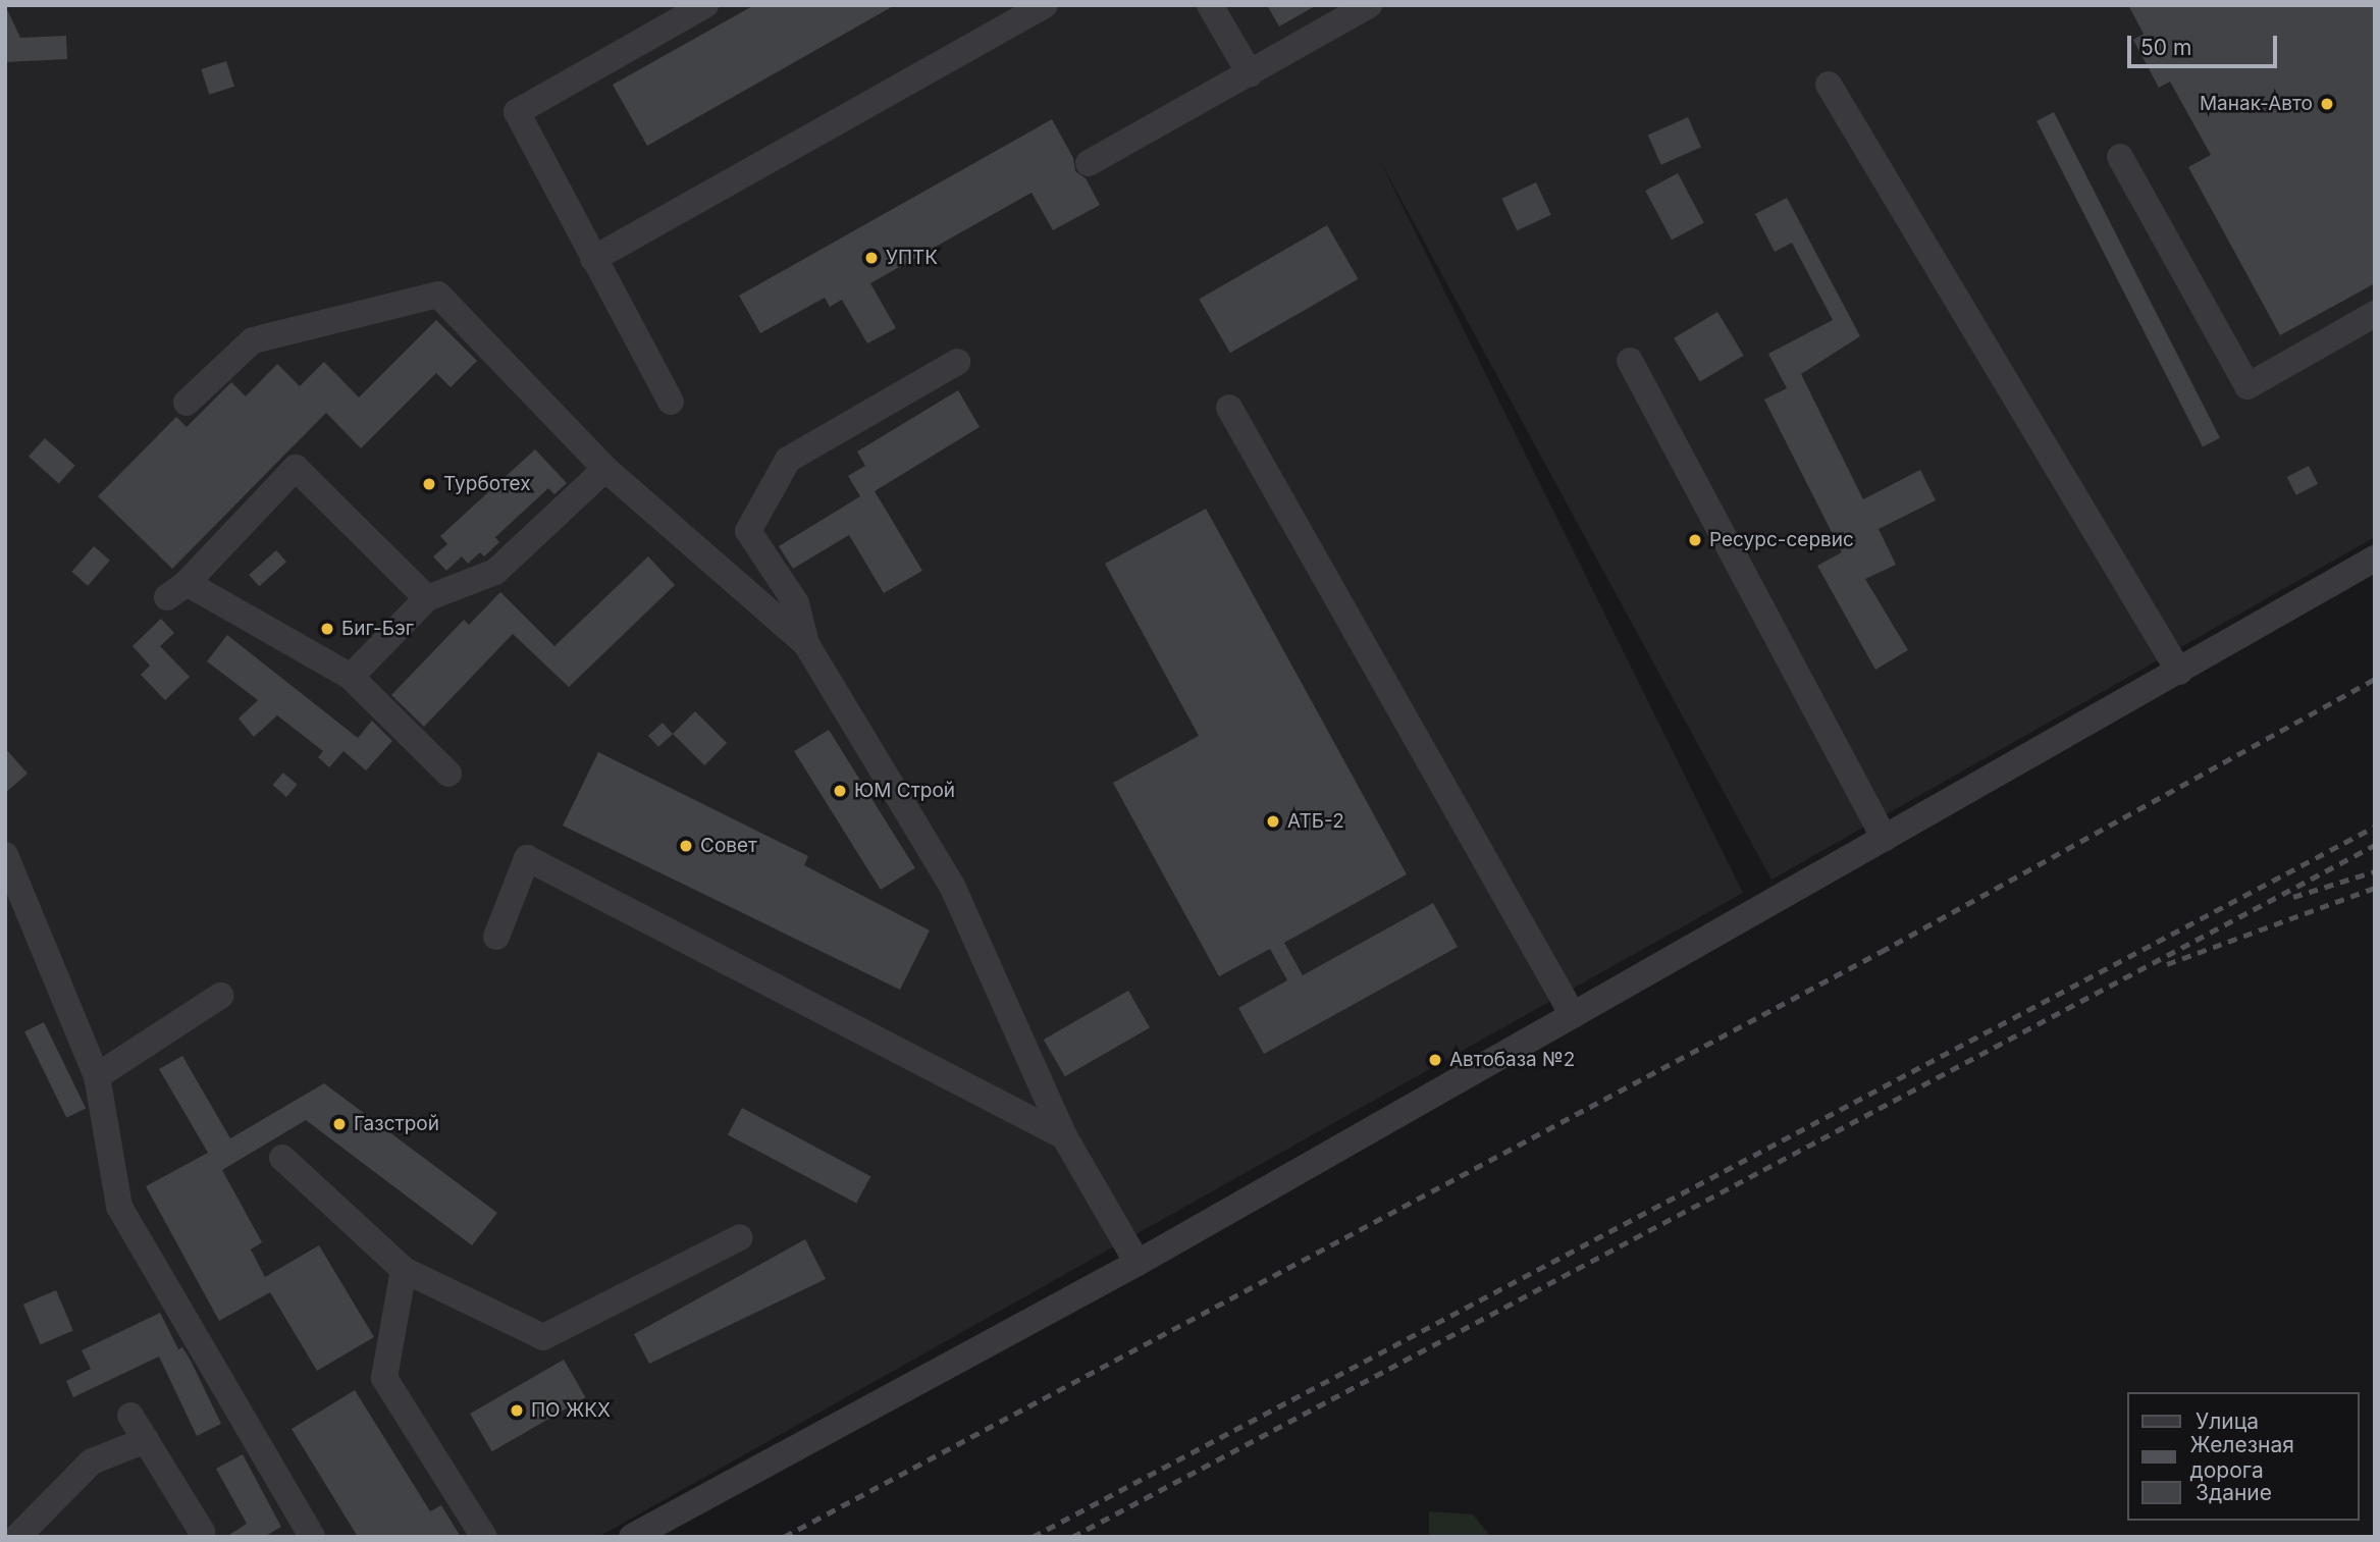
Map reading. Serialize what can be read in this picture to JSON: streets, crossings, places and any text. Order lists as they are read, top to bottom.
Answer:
{
  "places": [
    "Манак-Авто",
    "УПТК",
    "Турботех",
    "Ресурс-сервис",
    "Биг-Бэг",
    "ЮМ Строй",
    "АТБ-2",
    "Совет",
    "Автобаза №2",
    "Газстрой",
    "ПО ЖКХ"
  ],
  "legend": ["Улица", "Железная дорога", "Здание"],
  "scale_bar": "50 m"
}
